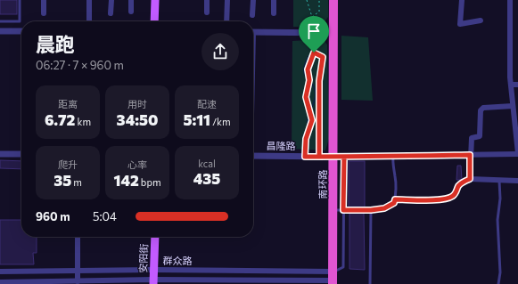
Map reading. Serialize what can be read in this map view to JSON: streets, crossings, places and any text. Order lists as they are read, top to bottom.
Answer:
{
  "streets": {
    "highway": ["南环路"],
    "main road": ["安阳街"],
    "street": ["昌隆路", "群众路"]
  },
  "crossings": [
    ["昌隆路", "南环路"],
    ["南环路", "群众路"],
    ["安阳街", "群众路"]
  ],
  "page": {
    "heading": ["晨跑", "06:27 · 7 × 960 m"],
    "stats": [
      ["距离", "6.72 km"],
      ["用时", "34:50"],
      ["配速", "5:11 /km"],
      ["爬升", "35 m"],
      ["心率", "142 bpm"],
      ["kcal", "435"]
    ],
    "list": [
      {
        "name": "960 m",
        "note": "5:04"
      }
    ]
  }
}
